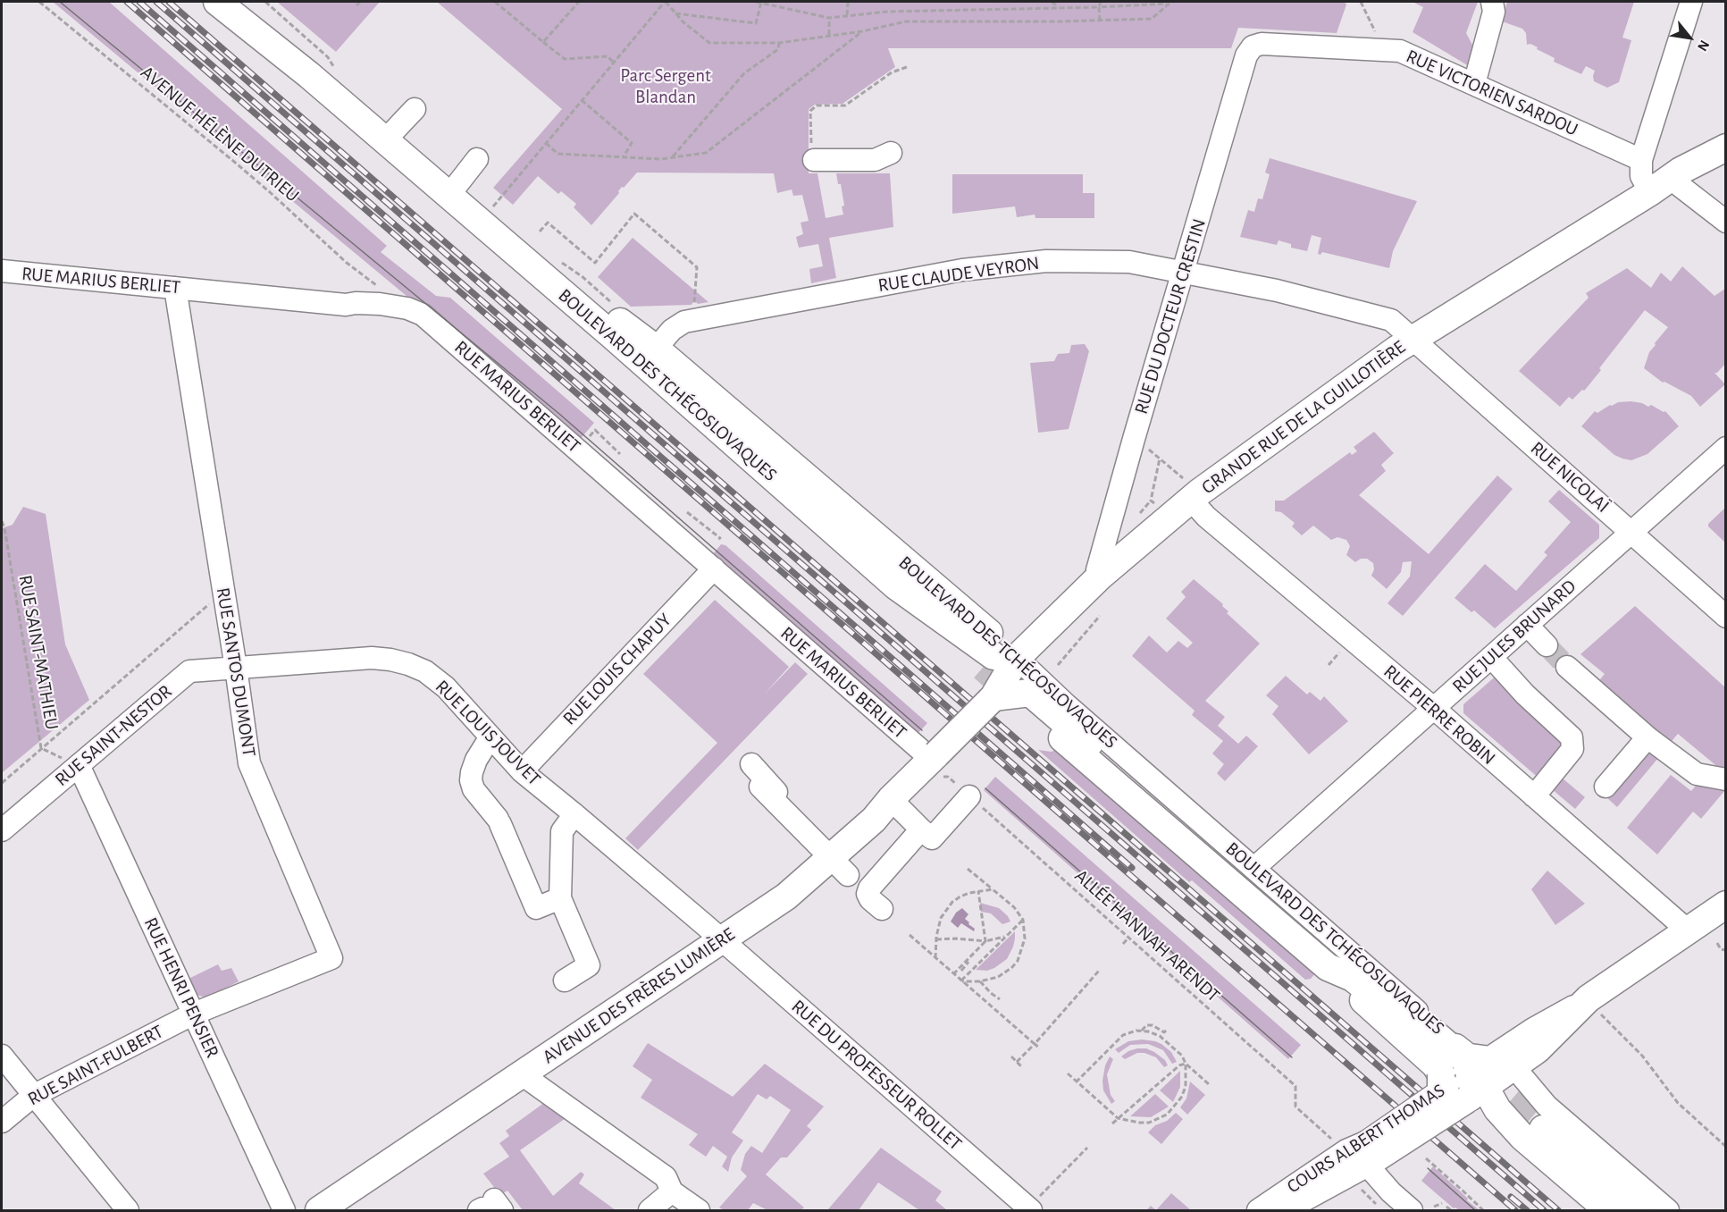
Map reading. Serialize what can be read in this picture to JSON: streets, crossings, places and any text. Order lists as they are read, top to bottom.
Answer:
{
  "streets": {
    "main road": [
      "BOULEVARD DES TCHÉCOSLOVAQUES",
      "GRANDE RUE DE LA GUILLOTIÈRE",
      "AVENUE DES FRÈRES LUMIÈRE",
      "COURS ALBERT THOMAS"
    ],
    "street": [
      "RUE VICTORIEN SARDOU",
      "RUE CLAUDE VEYRON",
      "RUE MARIUS BERLIET",
      "RUE DU DOCTEUR CRESTIN",
      "RUE NICOLAÏ",
      "RUE JULES BRUNARD",
      "RUE LOUIS CHAPUY",
      "RUE SANTOS DUMONT",
      "RUE PIERRE ROBIN",
      "RUE LOUIS JOUVET",
      "RUE SAINT-NESTOR",
      "RUE HENRI PENSIER",
      "RUE SAINT-FULBERT",
      "RUE DU PROFESSEUR ROLLET"
    ],
    "path": ["AVENUE HÉLÈNE DUTRIEU", "RUE SAINT-MATHIEU", "ALLÉE HANNAH ARENDT"]
  },
  "crossings": [
    ["RUE VICTORIEN SARDOU", "RUE DU DOCTEUR CRESTIN"],
    ["RUE CLAUDE VEYRON", "RUE DU DOCTEUR CRESTIN"],
    ["RUE CLAUDE VEYRON", "BOULEVARD DES TCHÉCOSLOVAQUES"],
    ["RUE CLAUDE VEYRON", "GRANDE RUE DE LA GUILLOTIÈRE"],
    ["RUE CLAUDE VEYRON", "RUE NICOLAÏ"],
    ["RUE MARIUS BERLIET", "GRANDE RUE DE LA GUILLOTIÈRE"],
    ["RUE MARIUS BERLIET", "RUE LOUIS CHAPUY"],
    ["RUE MARIUS BERLIET", "RUE SANTOS DUMONT"],
    ["RUE MARIUS BERLIET", "ALLÉE HANNAH ARENDT"],
    ["RUE MARIUS BERLIET", "AVENUE DES FRÈRES LUMIÈRE"],
    ["RUE DU DOCTEUR CRESTIN", "GRANDE RUE DE LA GUILLOTIÈRE"],
    ["BOULEVARD DES TCHÉCOSLOVAQUES", "GRANDE RUE DE LA GUILLOTIÈRE"],
    ["BOULEVARD DES TCHÉCOSLOVAQUES", "RUE JULES BRUNARD"],
    ["BOULEVARD DES TCHÉCOSLOVAQUES", "COURS ALBERT THOMAS"],
    ["GRANDE RUE DE LA GUILLOTIÈRE", "RUE NICOLAÏ"],
    ["GRANDE RUE DE LA GUILLOTIÈRE", "RUE PIERRE ROBIN"],
    ["GRANDE RUE DE LA GUILLOTIÈRE", "ALLÉE HANNAH ARENDT"],
    ["GRANDE RUE DE LA GUILLOTIÈRE", "AVENUE DES FRÈRES LUMIÈRE"],
    ["RUE NICOLAÏ", "RUE JULES BRUNARD"],
    ["RUE JULES BRUNARD", "RUE PIERRE ROBIN"],
    ["RUE SAINT-MATHIEU", "RUE SAINT-NESTOR"],
    ["RUE SAINT-MATHIEU", "RUE HENRI PENSIER"],
    ["RUE LOUIS CHAPUY", "RUE LOUIS JOUVET"],
    ["RUE SANTOS DUMONT", "RUE LOUIS JOUVET"],
    ["RUE SANTOS DUMONT", "RUE SAINT-NESTOR"],
    ["RUE SANTOS DUMONT", "RUE HENRI PENSIER"],
    ["RUE SANTOS DUMONT", "RUE SAINT-FULBERT"],
    ["RUE LOUIS JOUVET", "RUE SAINT-NESTOR"],
    ["RUE LOUIS JOUVET", "AVENUE DES FRÈRES LUMIÈRE"],
    ["RUE LOUIS JOUVET", "RUE DU PROFESSEUR ROLLET"],
    ["RUE SAINT-NESTOR", "RUE HENRI PENSIER"],
    ["ALLÉE HANNAH ARENDT", "AVENUE DES FRÈRES LUMIÈRE"],
    ["RUE HENRI PENSIER", "RUE SAINT-FULBERT"],
    ["AVENUE DES FRÈRES LUMIÈRE", "RUE DU PROFESSEUR ROLLET"]
  ],
  "parks": ["Parc Sergent Blandan"],
  "north": "bottom right"
}
